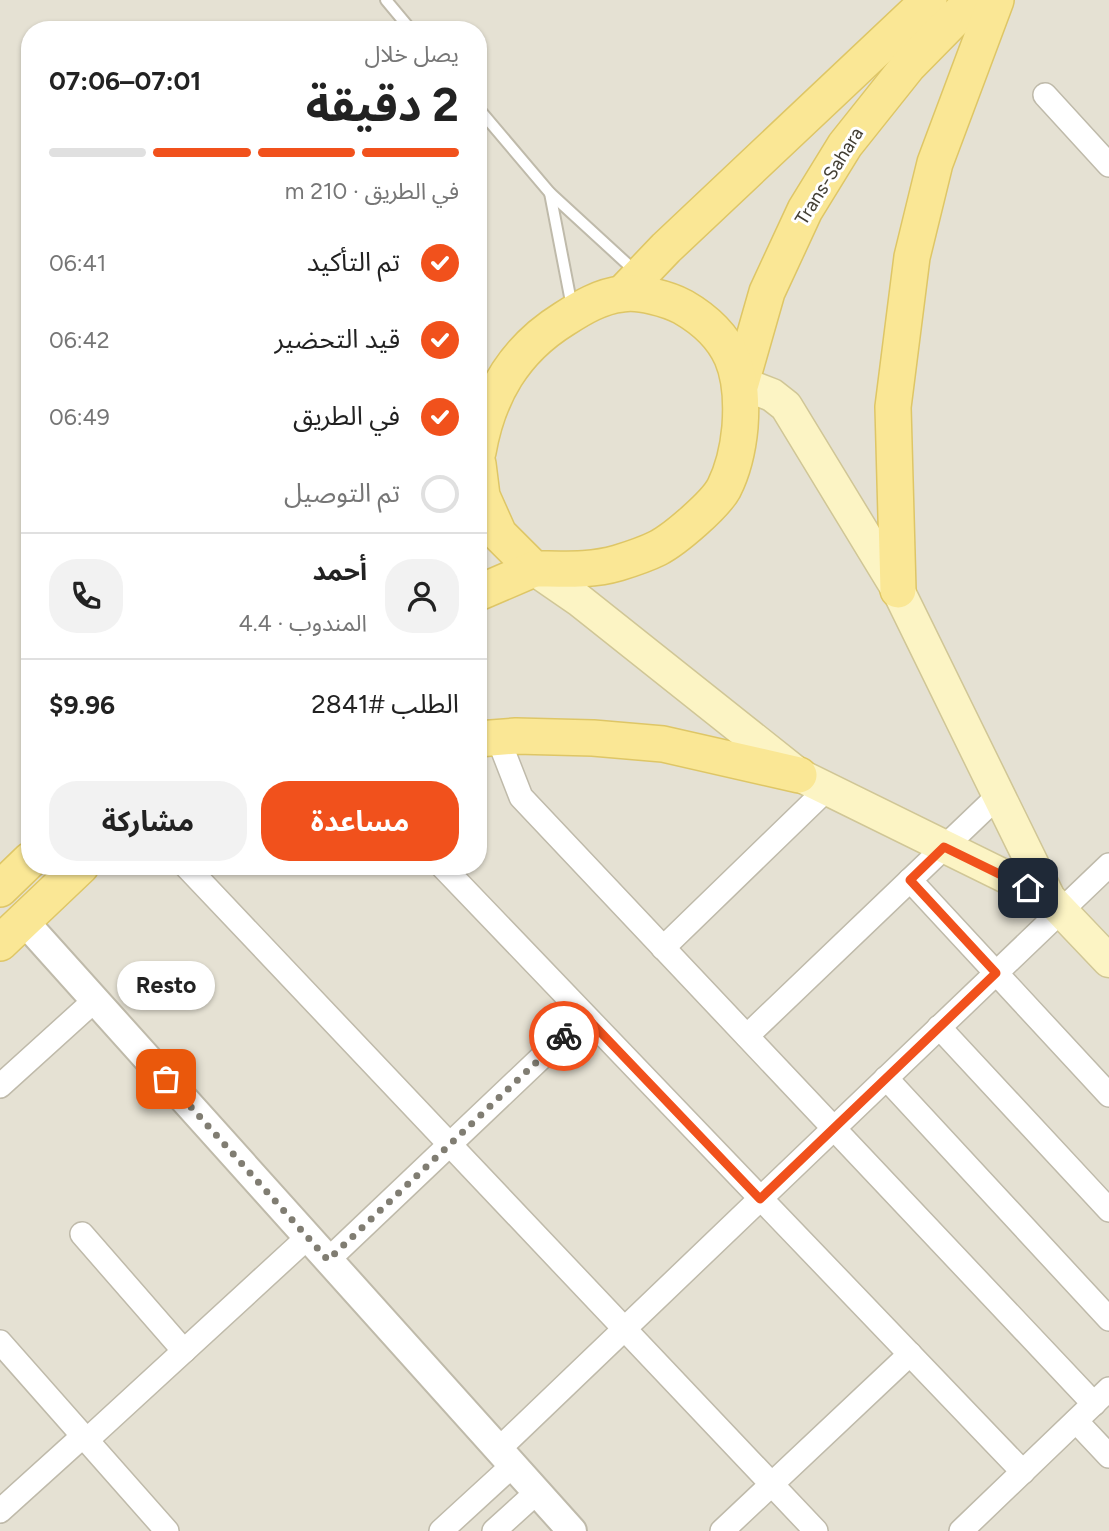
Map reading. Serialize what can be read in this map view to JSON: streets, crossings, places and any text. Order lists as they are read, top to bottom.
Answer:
{
  "streets": {
    "main road": ["Trans-Sahara"]
  },
  "places": ["Resto"],
  "page": {
    "heading": ["2 دقيقة", "يصل خلال", "07:01–07:06"],
    "panel": [
      "أحمد",
      "المندوب · 4.4",
      "الطلب #2841",
      "$9.96"
    ],
    "bar": "في الطريق · 210 m",
    "list": [
      ["تم التأكيد", "06:41"],
      ["قيد التحضير", "06:42"],
      ["في الطريق", "06:49"],
      "تم التوصيل"
    ],
    "buttons": ["مساعدة", "مشاركة"],
    "bubble": "Resto"
  }
}
